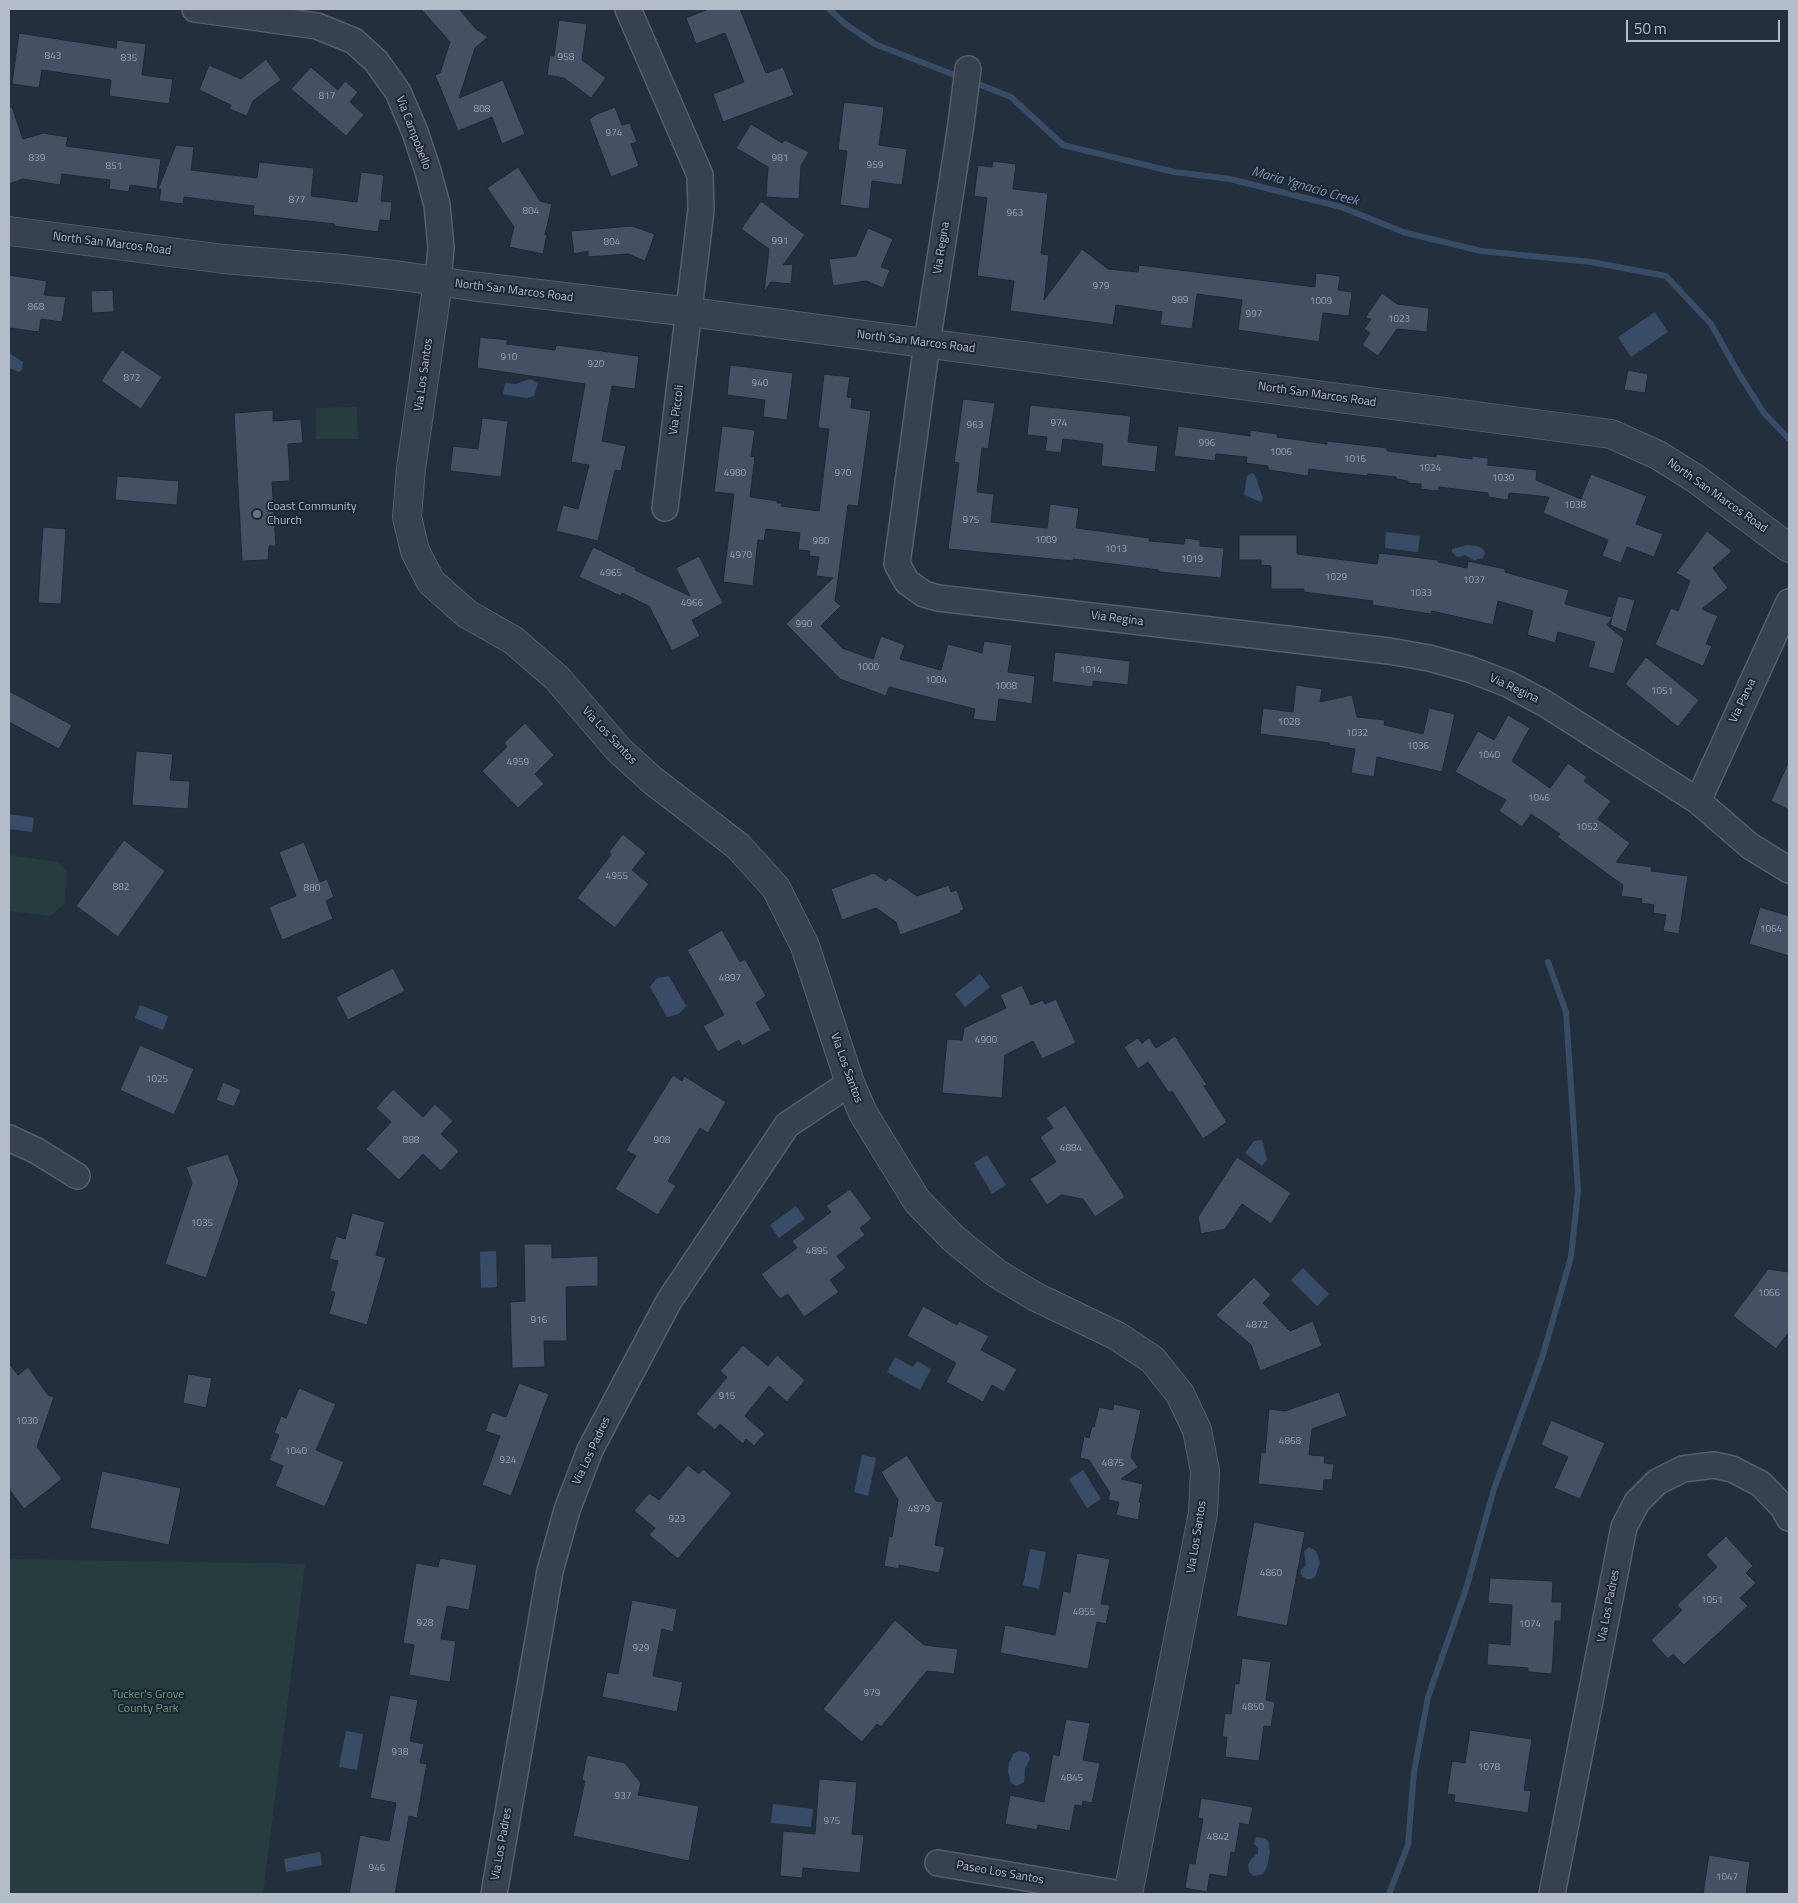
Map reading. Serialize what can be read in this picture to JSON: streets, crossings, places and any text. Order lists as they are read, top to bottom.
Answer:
{
  "streets": {
    "street": [
      "Via Campobello",
      "North San Marcos Road",
      "Via Regina",
      "Via Los Santos",
      "Via Piccoli",
      "Via Parva",
      "Via Los Padres",
      "Paseo Los Santos"
    ]
  },
  "crossings": [
    ["Via Campobello", "North San Marcos Road"],
    ["Via Campobello", "Via Los Santos"],
    ["North San Marcos Road", "Via Regina"],
    ["North San Marcos Road", "Via Los Santos"],
    ["North San Marcos Road", "Via Piccoli"],
    ["Via Regina", "Via Parva"],
    ["Via Los Santos", "Via Los Padres"]
  ],
  "water": ["Maria Ygnacio Creek"],
  "parks": ["Tucker's Grove County Park"],
  "places": ["Coast Community Church"],
  "house_numbers": [
    "843",
    "958",
    "835",
    "817",
    "808",
    "974",
    "839",
    "981",
    "959",
    "851",
    "877",
    "804",
    "963",
    "991",
    "804",
    "979",
    "989",
    "1009",
    "868",
    "997",
    "1023",
    "910",
    "920",
    "872",
    "940",
    "974",
    "963",
    "996",
    "1006",
    "1016",
    "1024",
    "4980",
    "970",
    "1030",
    "1038",
    "975",
    "1009",
    "980",
    "1013",
    "4970",
    "1019",
    "4965",
    "1029",
    "1037",
    "1033",
    "4966",
    "990",
    "1000",
    "1014",
    "1004",
    "1008",
    "1051",
    "1028",
    "1032",
    "1036",
    "1040",
    "4959",
    "1046",
    "1052",
    "4955",
    "882",
    "880",
    "1064",
    "4897",
    "4900",
    "1025",
    "888",
    "908",
    "4884",
    "1035",
    "4895",
    "1066",
    "916",
    "4872",
    "915",
    "1030",
    "4868",
    "1040",
    "924",
    "4875",
    "4879",
    "923",
    "4860",
    "1051",
    "4855",
    "928",
    "1074",
    "929",
    "979",
    "4850",
    "938",
    "1078",
    "4845",
    "937",
    "975",
    "4842",
    "946",
    "1047"
  ],
  "scale_bar": "50 m"
}
